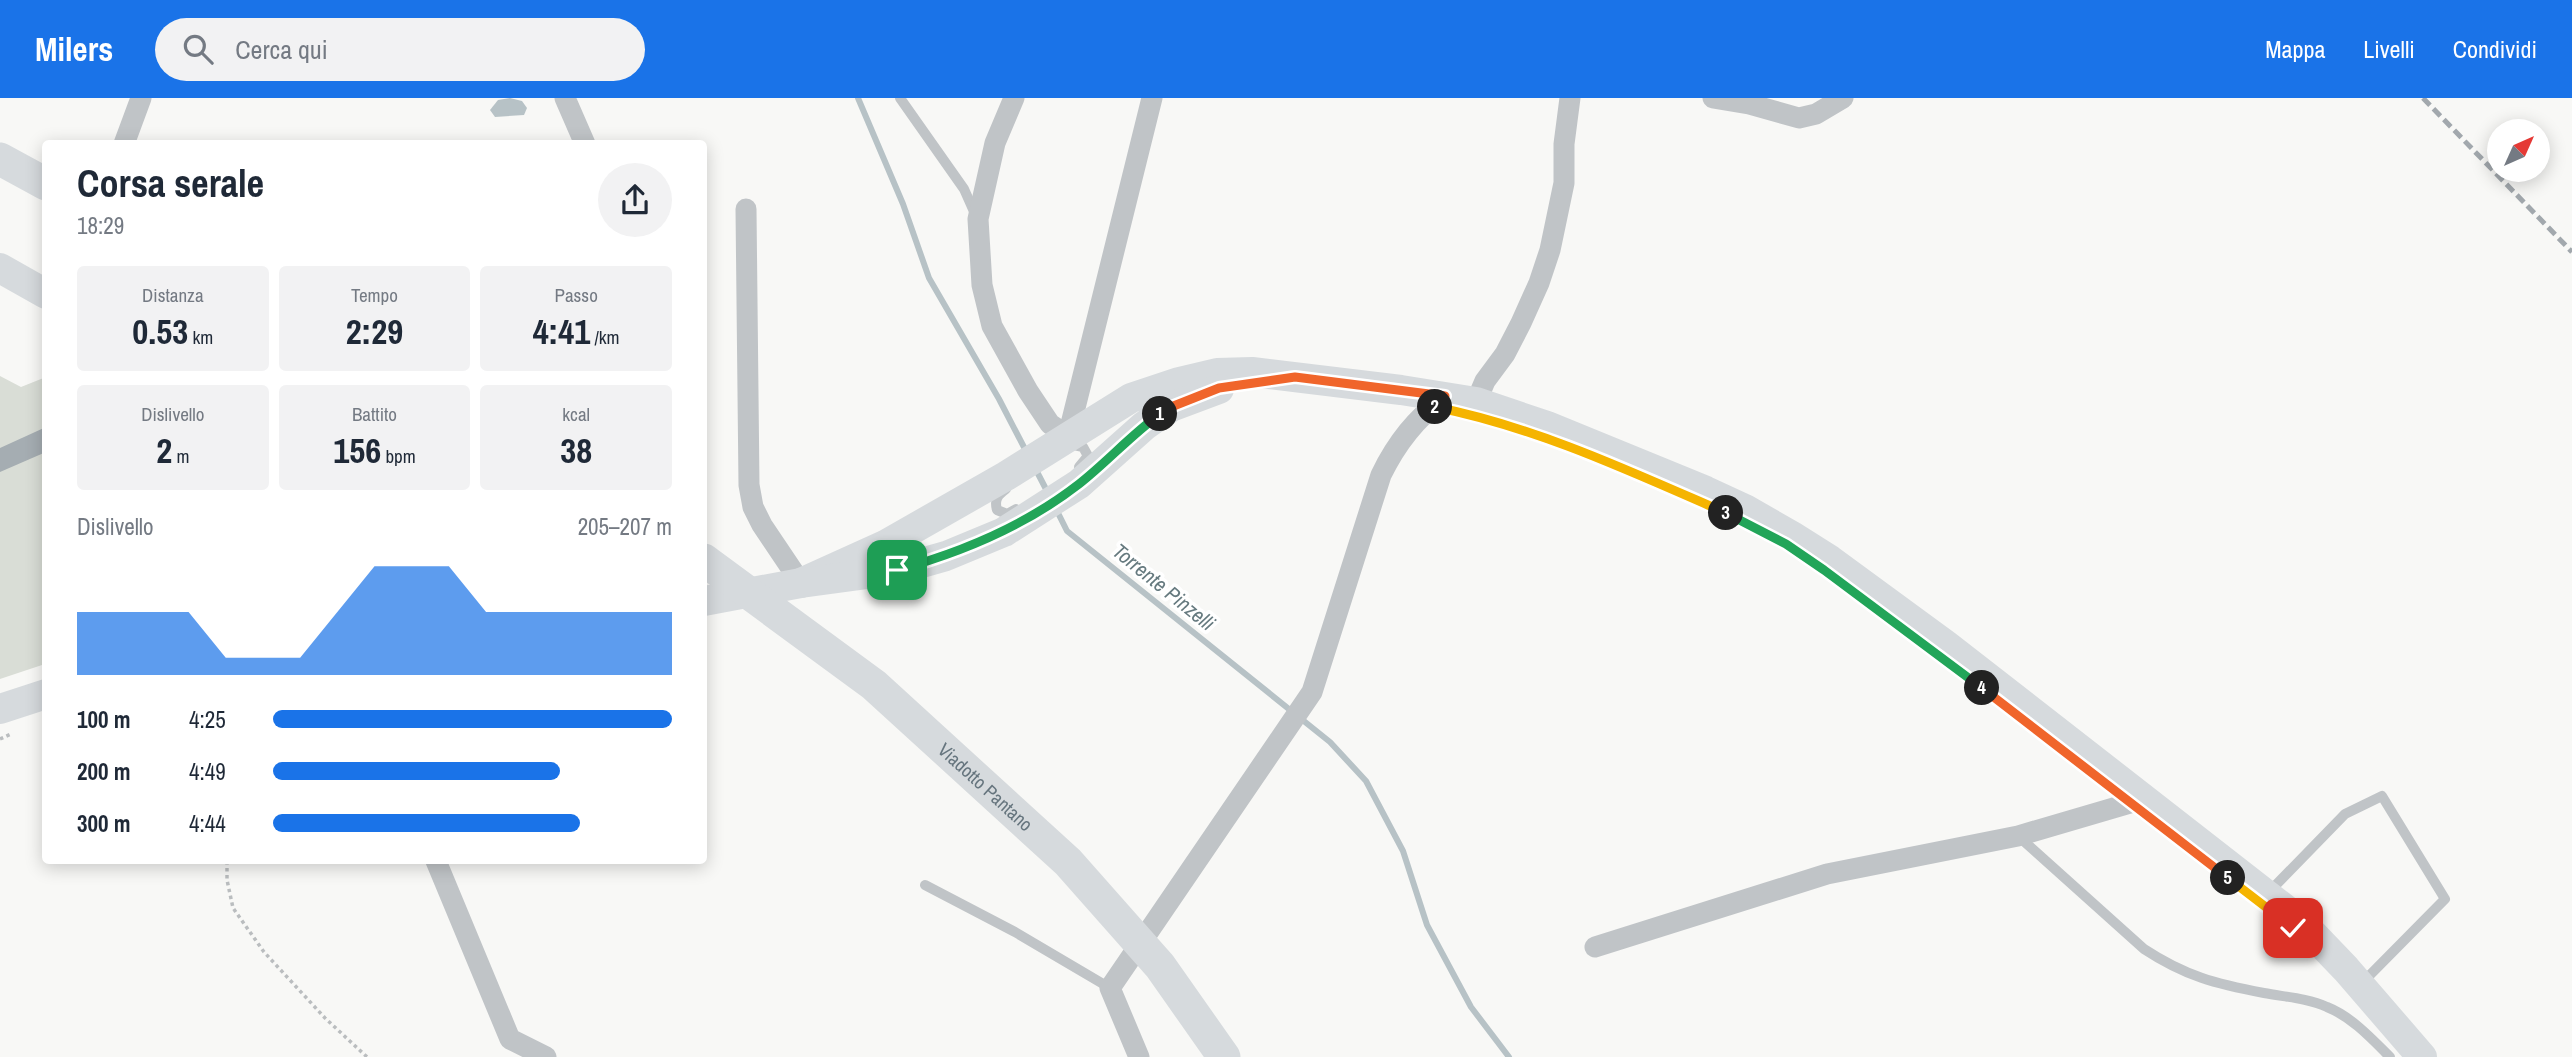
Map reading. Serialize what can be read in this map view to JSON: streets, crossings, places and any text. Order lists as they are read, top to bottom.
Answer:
{
  "streets": {
    "main road": ["Viadotto Pantano"]
  },
  "water": ["Torrente Pinzelli"],
  "north": "top right",
  "page": {
    "header": "Milers",
    "search": "Cerca qui",
    "nav": ["Mappa", "Livelli", "Condividi"],
    "heading": ["Corsa serale", "18:29"],
    "stats": [
      ["Distanza", "0.53 km"],
      ["Tempo", "2:29"],
      ["Passo", "4:41 /km"],
      ["Dislivello", "2 m"],
      ["Battito", "156 bpm"],
      ["kcal", "38"]
    ],
    "pins": [
      "2",
      "1",
      "3",
      "4",
      "5"
    ],
    "chart": ["Dislivello", "205–207 m"],
    "list": [
      {
        "name": "100 m",
        "note": "4:25"
      },
      {
        "name": "200 m",
        "note": "4:49"
      },
      {
        "name": "300 m",
        "note": "4:44"
      }
    ]
  }
}
